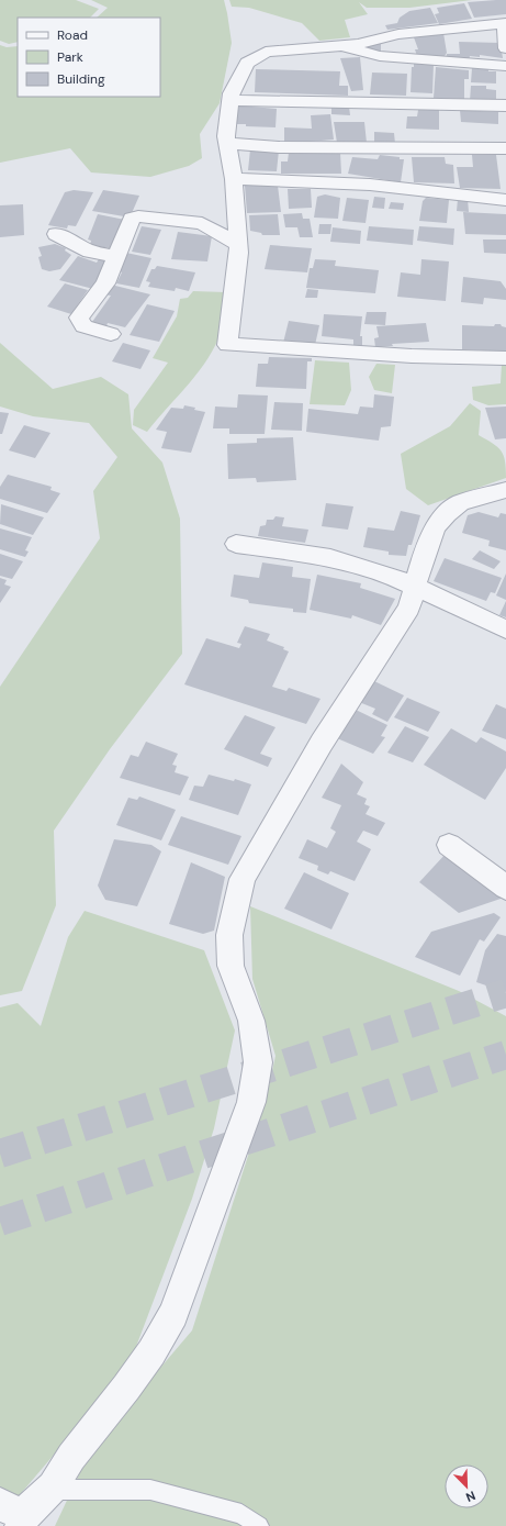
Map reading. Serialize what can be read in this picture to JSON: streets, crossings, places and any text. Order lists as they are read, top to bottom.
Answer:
{
  "legend": ["Road", "Park", "Building"],
  "north": "bottom right"
}
